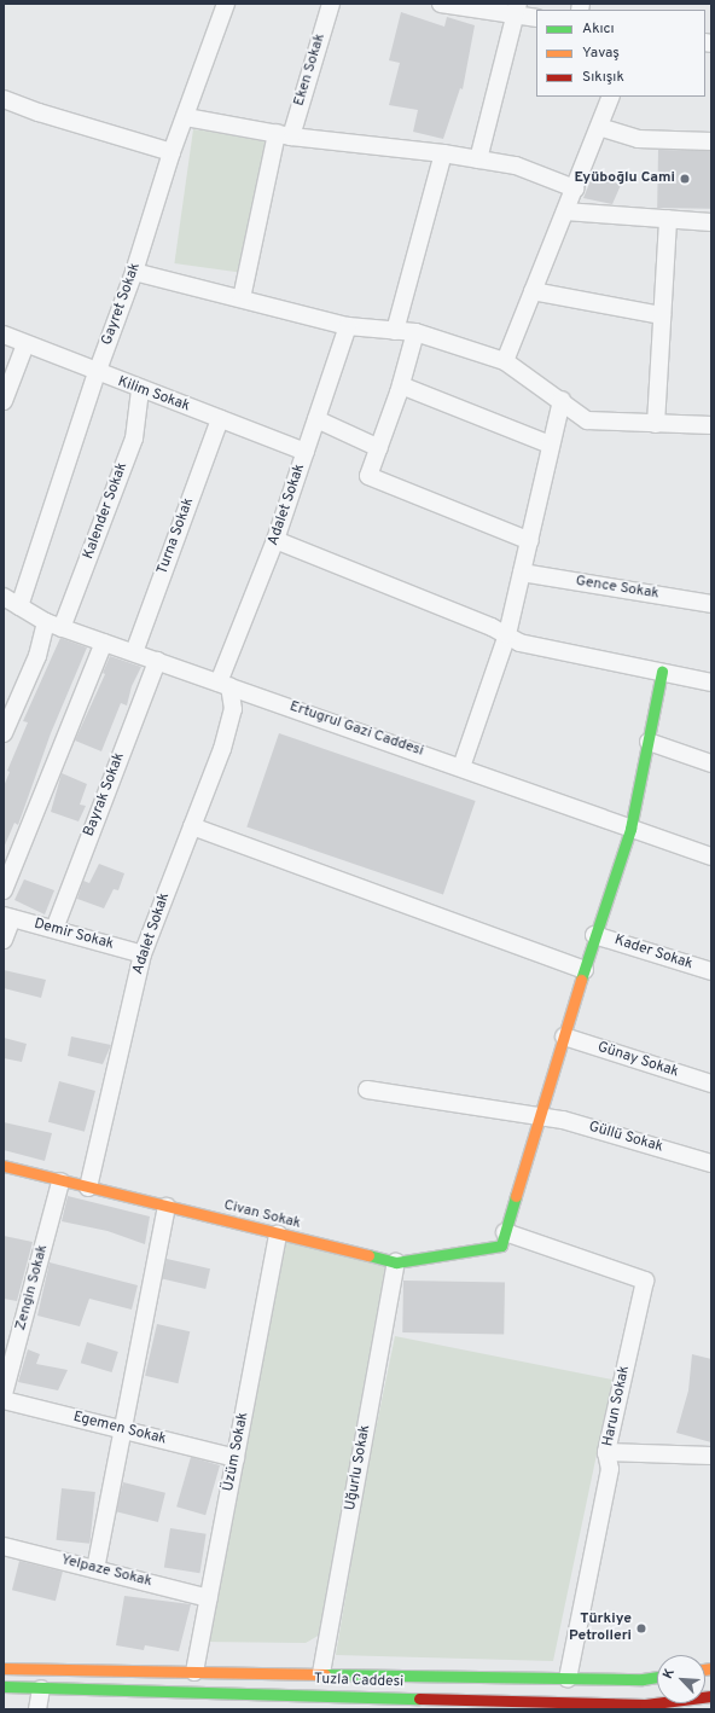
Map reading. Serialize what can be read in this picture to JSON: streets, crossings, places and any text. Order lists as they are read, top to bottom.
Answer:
{
  "streets": {
    "main road": ["Civan Sokak", "Tuzla Caddesi"],
    "street": [
      "Eken Sokak",
      "Gayret Sokak",
      "Kilim Sokak",
      "Adalet Sokak",
      "Kalender Sokak",
      "Turna Sokak",
      "Gence Sokak",
      "Ertugrul Gazi Caddesi",
      "Bayrak Sokak",
      "Demir Sokak",
      "Kader Sokak",
      "Günay Sokak",
      "Güllü Sokak",
      "Zengin Sokak",
      "Harun Sokak",
      "Egemen Sokak",
      "Üzüm Sokak",
      "Uğurlu Sokak",
      "Yelpaze Sokak"
    ]
  },
  "crossings": [
    ["Gayret Sokak", "Kilim Sokak"],
    ["Gayret Sokak", "Ertugrul Gazi Caddesi"],
    ["Kilim Sokak", "Adalet Sokak"],
    ["Kilim Sokak", "Kalender Sokak"],
    ["Kilim Sokak", "Turna Sokak"],
    ["Adalet Sokak", "Ertugrul Gazi Caddesi"],
    ["Adalet Sokak", "Demir Sokak"],
    ["Adalet Sokak", "Civan Sokak"],
    ["Kalender Sokak", "Ertugrul Gazi Caddesi"],
    ["Turna Sokak", "Ertugrul Gazi Caddesi"],
    ["Ertugrul Gazi Caddesi", "Bayrak Sokak"],
    ["Bayrak Sokak", "Demir Sokak"],
    ["Civan Sokak", "Zengin Sokak"],
    ["Civan Sokak", "Harun Sokak"],
    ["Civan Sokak", "Üzüm Sokak"],
    ["Civan Sokak", "Uğurlu Sokak"],
    ["Harun Sokak", "Tuzla Caddesi"],
    ["Egemen Sokak", "Üzüm Sokak"],
    ["Üzüm Sokak", "Yelpaze Sokak"],
    ["Üzüm Sokak", "Tuzla Caddesi"],
    ["Uğurlu Sokak", "Tuzla Caddesi"]
  ],
  "places": ["Eyüboğlu Cami", "Türkiye Petrolleri"],
  "legend": ["Akıcı", "Yavaş", "Sıkışık"],
  "north": "top left"
}
